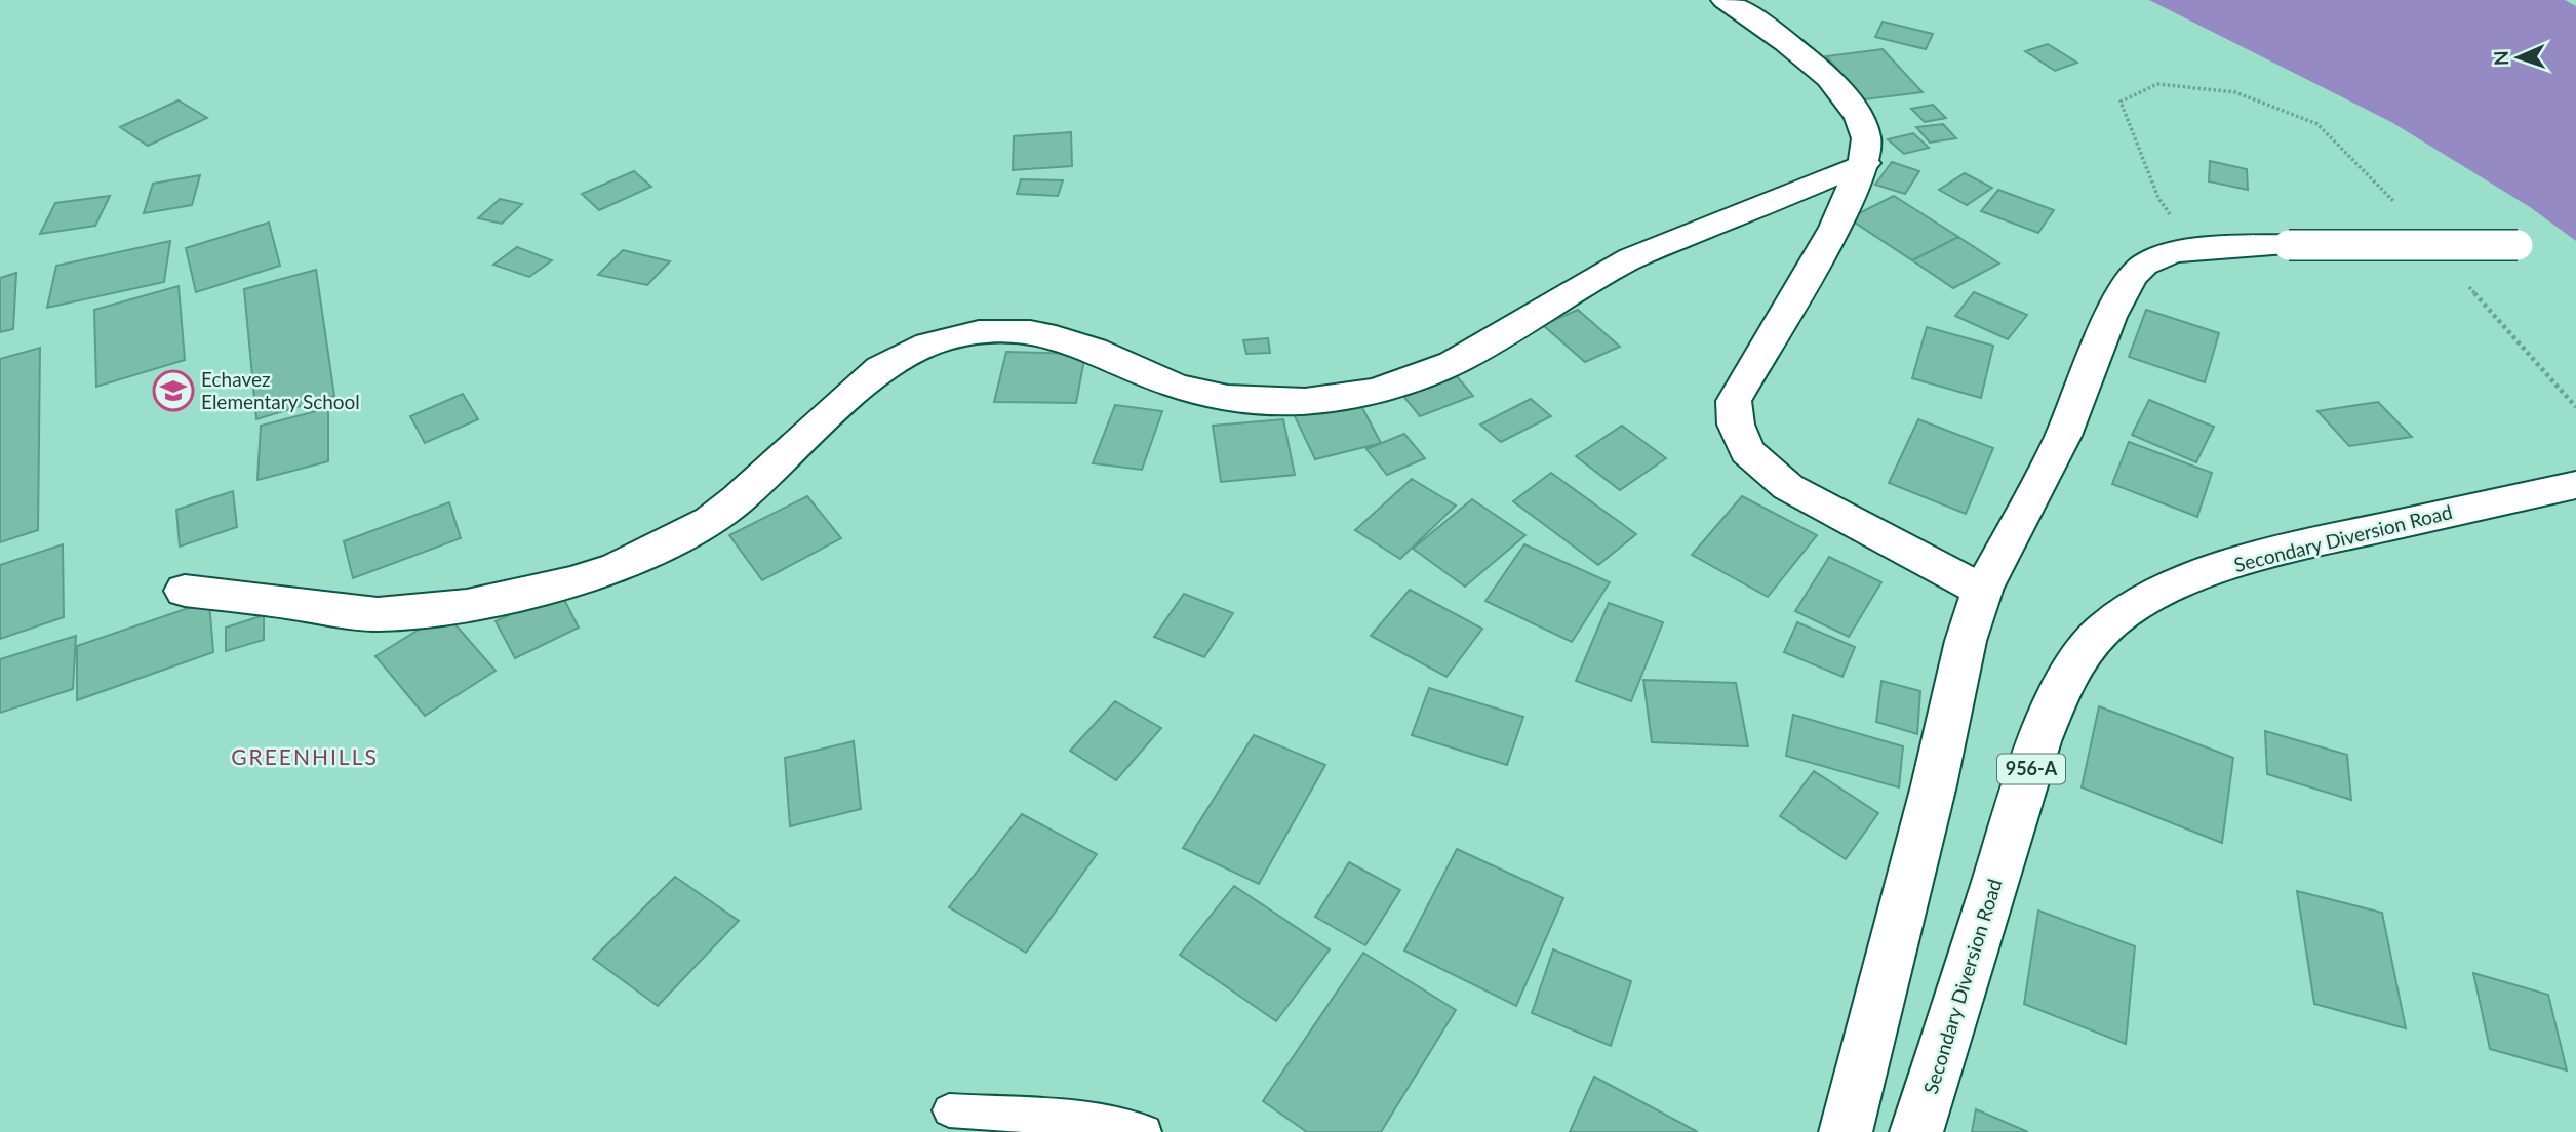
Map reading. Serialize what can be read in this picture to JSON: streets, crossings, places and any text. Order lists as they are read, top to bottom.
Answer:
{
  "streets": {
    "street": ["Secondary Diversion Road", "956-A"]
  },
  "districts": ["GREENHILLS"],
  "places": {
    "school or university": ["Echavez Elementary School"]
  },
  "north": "left"
}
